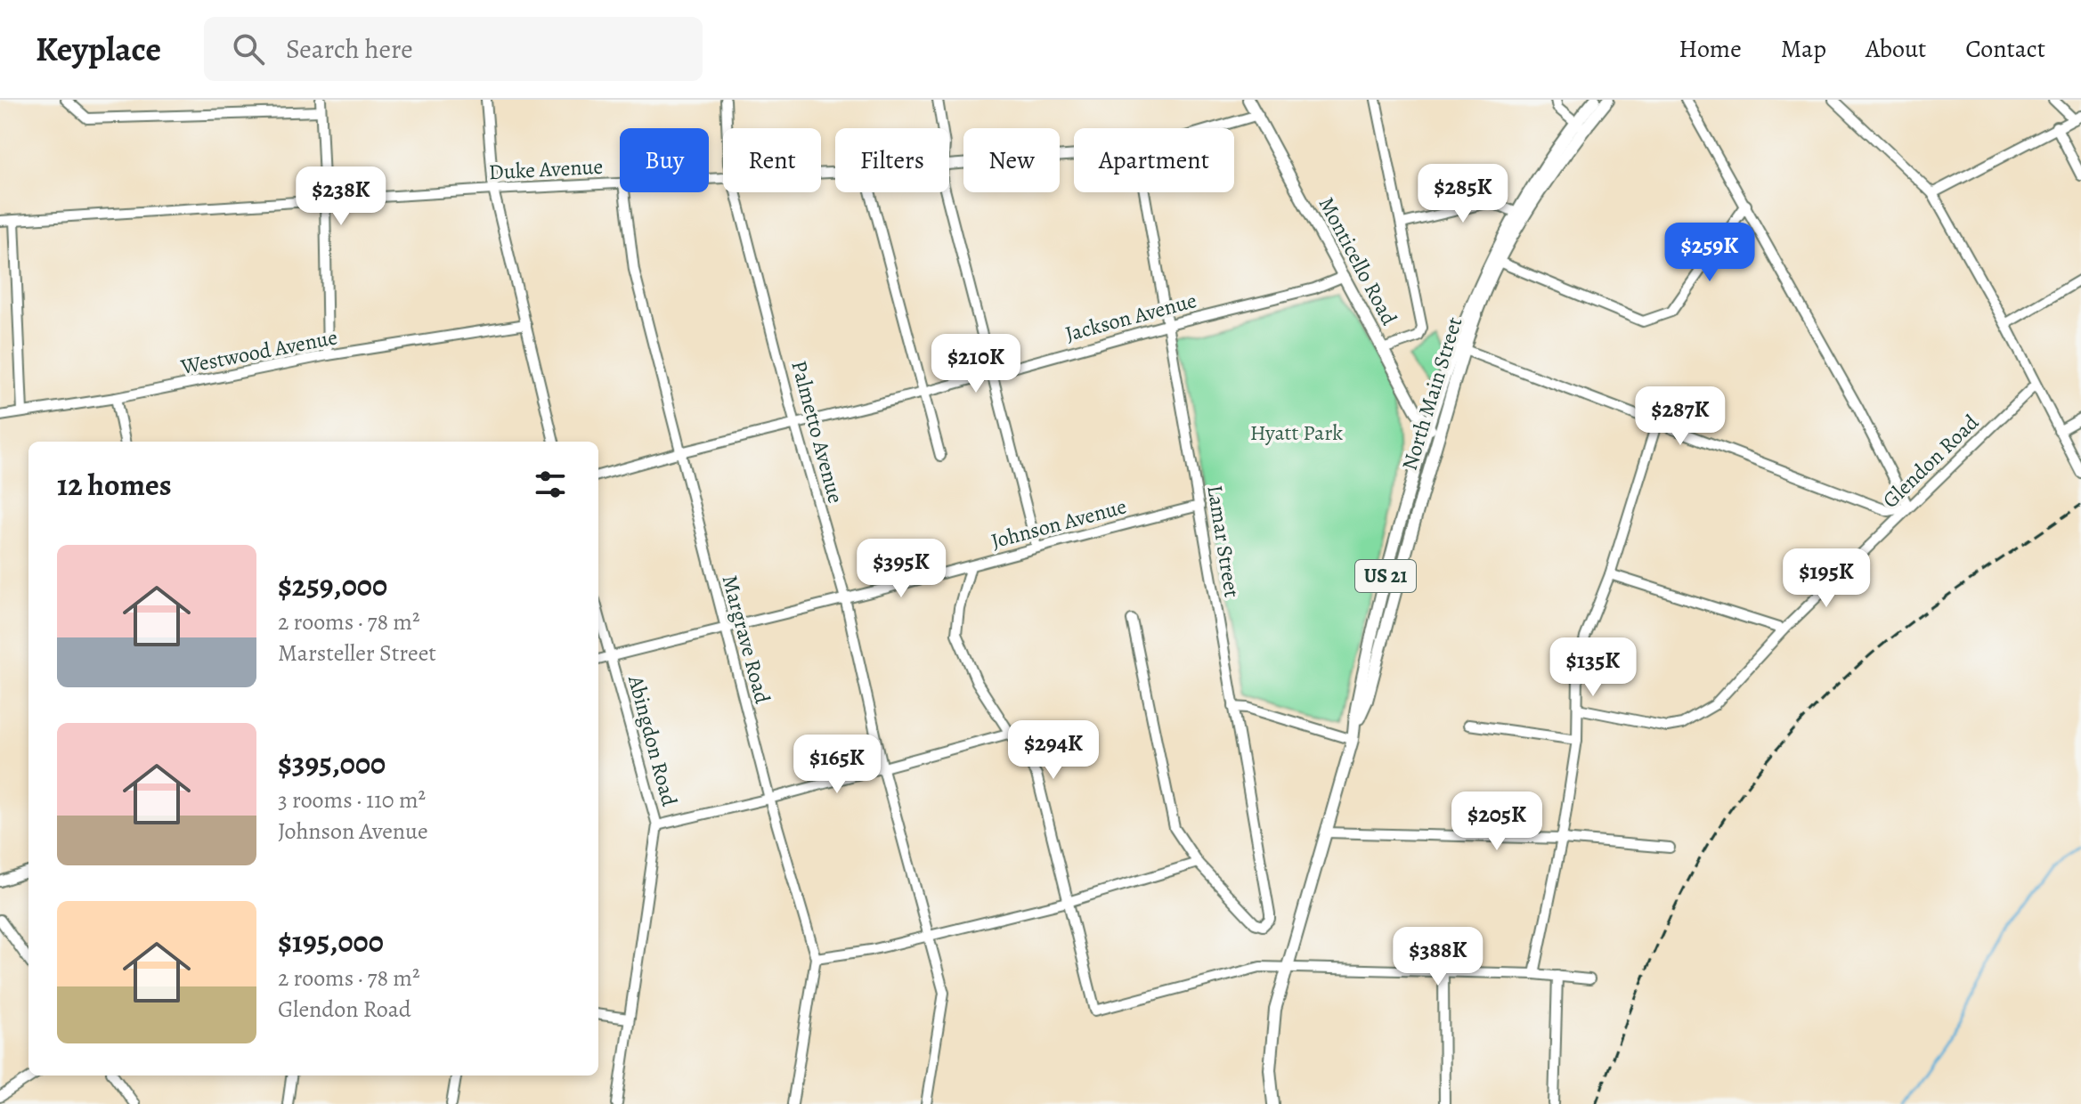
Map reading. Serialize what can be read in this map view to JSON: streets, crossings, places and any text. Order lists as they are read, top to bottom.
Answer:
{
  "streets": {
    "main road": ["Monticello Road", "North Main Street", "US 21"],
    "street": [
      "Duke Avenue",
      "Jackson Avenue",
      "Westwood Avenue",
      "Palmetto Avenue",
      "Glendon Road",
      "Johnson Avenue",
      "Lamar Street",
      "Margrave Road",
      "Abingdon Road"
    ]
  },
  "crossings": [
    ["Duke Avenue", "Monticello Road"],
    ["Monticello Road", "Jackson Avenue"],
    ["Monticello Road", "North Main Street"],
    ["Jackson Avenue", "Palmetto Avenue"],
    ["Jackson Avenue", "Lamar Street"],
    ["Jackson Avenue", "Margrave Road"],
    ["Palmetto Avenue", "Johnson Avenue"],
    ["Johnson Avenue", "Lamar Street"],
    ["Johnson Avenue", "Margrave Road"],
    ["Johnson Avenue", "Abingdon Road"]
  ],
  "parks": ["Hyatt Park"],
  "page": {
    "header": "Keyplace",
    "search": "Search here",
    "nav": [
      "Home",
      "Map",
      "About",
      "Contact"
    ],
    "chip": [
      "Buy",
      "Rent",
      "Filters",
      "New",
      "Apartment"
    ],
    "price": [
      "$285K",
      "$238K",
      "$259K",
      "$210K",
      "$287K",
      "$395K",
      "$195K",
      "$135K",
      "$294K",
      "$165K",
      "$205K",
      "$388K"
    ],
    "heading": "12 homes",
    "list": [
      {
        "name": "$259,000",
        "note": "2 rooms · 78 m² · Marsteller Street"
      },
      {
        "name": "$395,000",
        "note": "3 rooms · 110 m² · Johnson Avenue"
      },
      {
        "name": "$195,000",
        "note": "2 rooms · 78 m² · Glendon Road"
      }
    ]
  }
}
